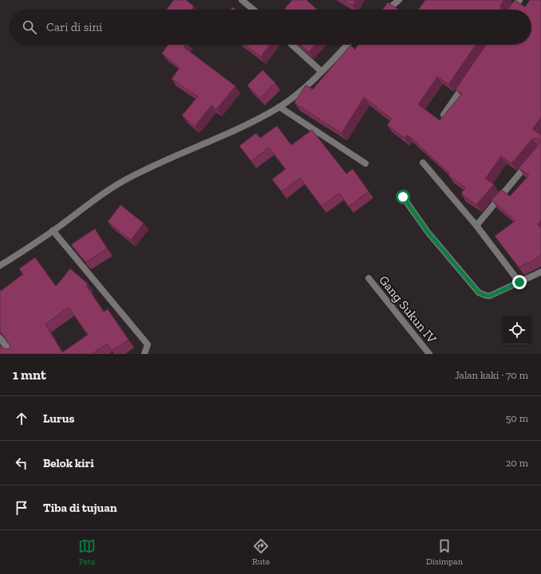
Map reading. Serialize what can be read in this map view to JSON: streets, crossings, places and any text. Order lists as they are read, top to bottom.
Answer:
{
  "streets": {
    "street": ["Gang Sukun IV"]
  },
  "page": {
    "search": "Cari di sini",
    "heading": ["1 mnt", "Jalan kaki · 70 m"],
    "list": [
      ["Lurus", "50 m"],
      ["Belok kiri", "20 m"],
      "Tiba di tujuan"
    ],
    "nav": ["Peta", "Rute", "Disimpan"]
  }
}
